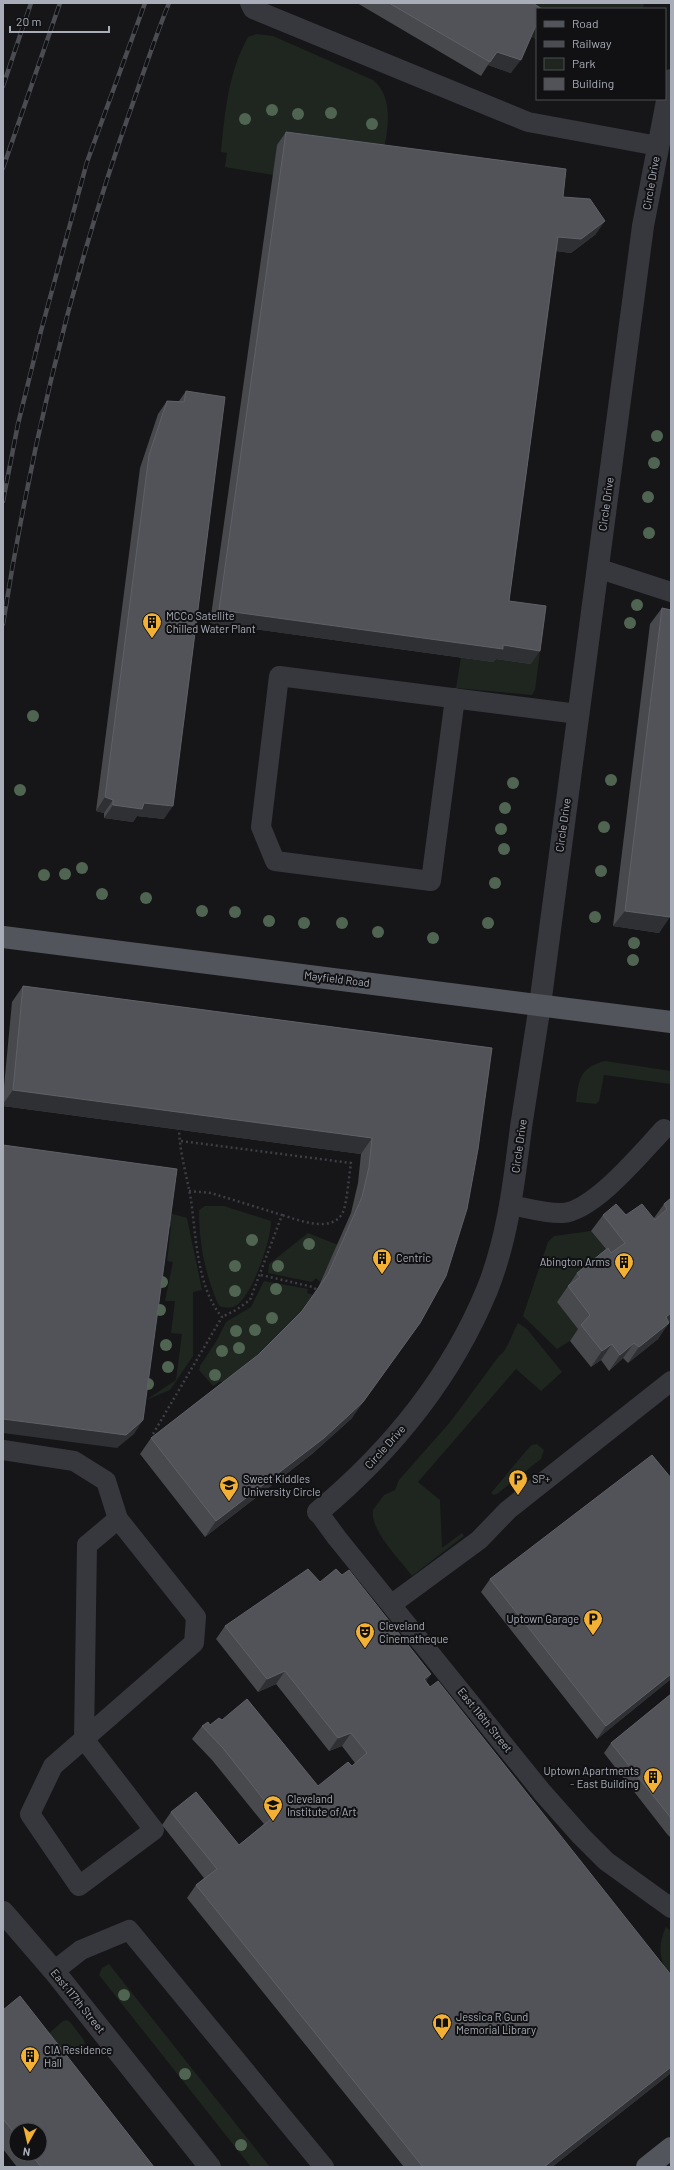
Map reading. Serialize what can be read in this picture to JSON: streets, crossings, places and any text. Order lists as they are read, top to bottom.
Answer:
{
  "streets": {
    "main road": ["Mayfield Road"],
    "street": ["Circle Drive", "East 117th Street"],
    "lane": ["East 116th Street"]
  },
  "crossings": [
    ["Circle Drive", "Mayfield Road"],
    ["Circle Drive", "East 116th Street"]
  ],
  "places": {
    "building": [
      "MCCo Satellite Chilled Water Plant",
      "Centric",
      "Abington Arms",
      "Uptown Apartments - East Building",
      "CIA Residence Hall"
    ],
    "parking": ["SP+", "Uptown Garage"],
    "school or university": ["Sweet Kiddles University Circle", "Cleveland Institute of Art"],
    "theatre": ["Cleveland Cinematheque"],
    "library": ["Jessica R Gund Memorial Library"]
  },
  "legend": [
    "Road",
    "Railway",
    "Park",
    "Building"
  ],
  "scale_bar": "20 m",
  "north": "bottom"
}
